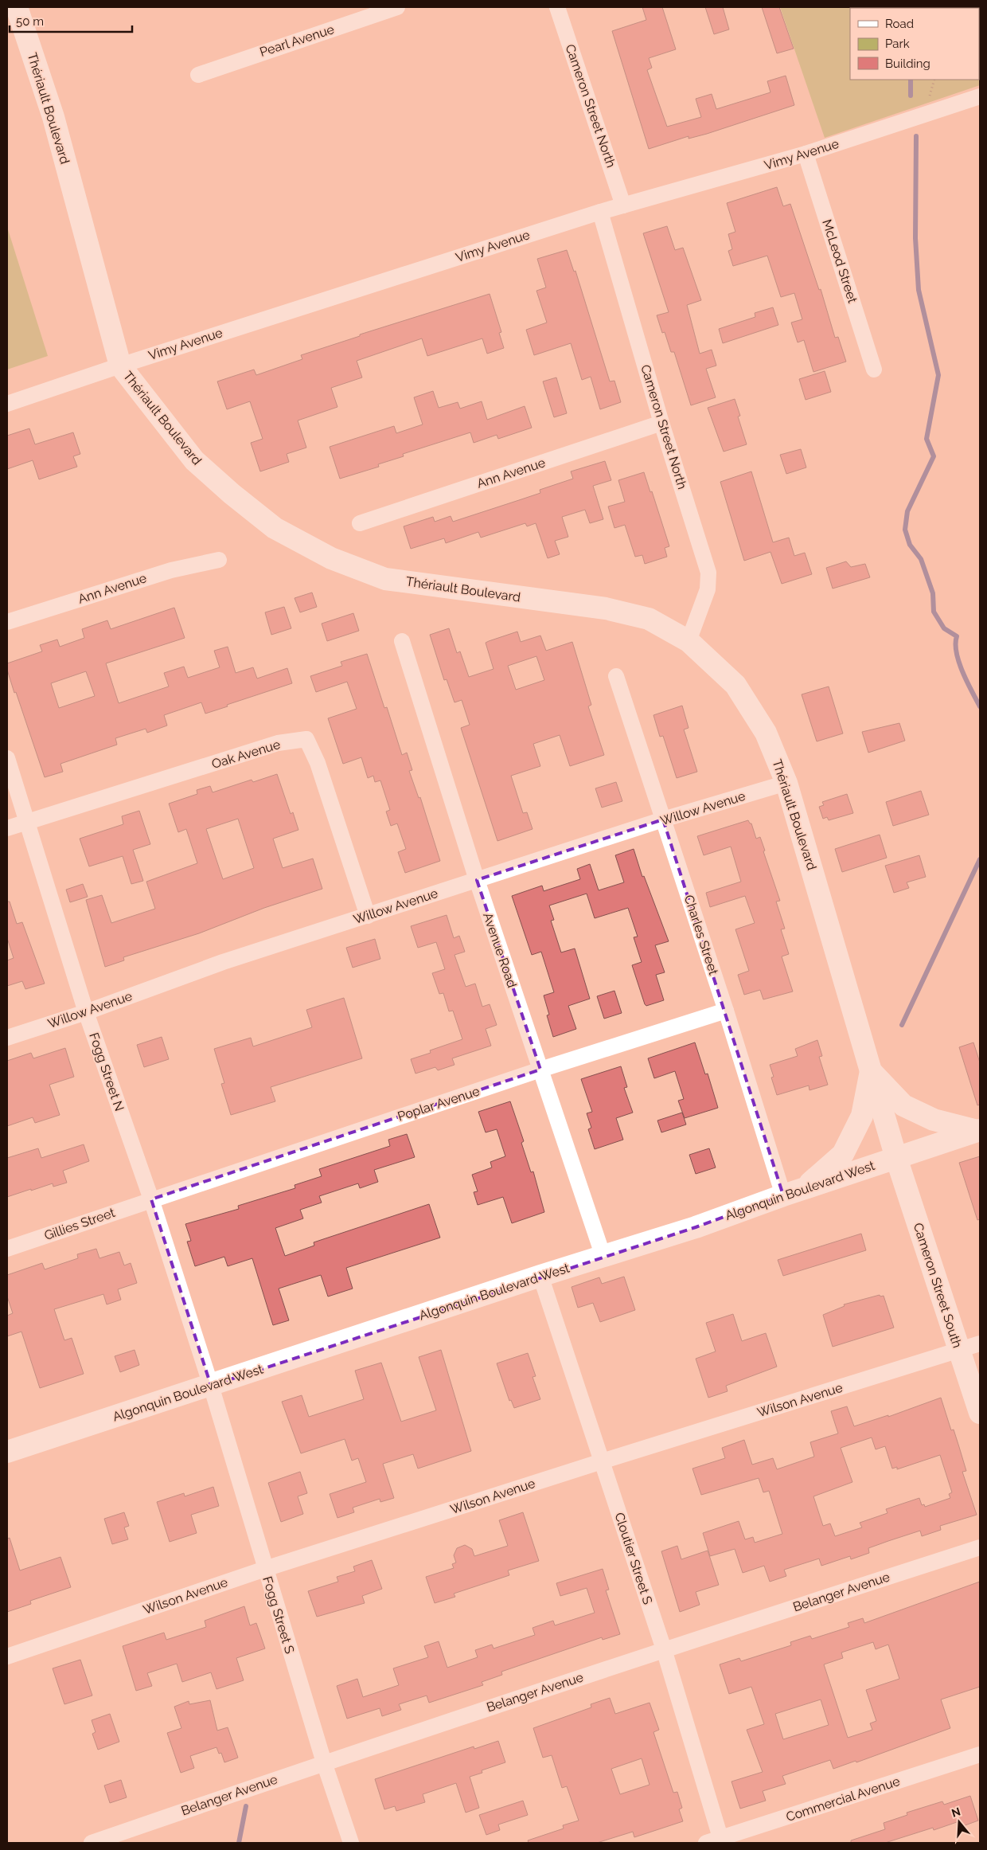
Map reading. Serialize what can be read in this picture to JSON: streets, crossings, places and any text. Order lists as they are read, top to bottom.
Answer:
{
  "streets": {
    "main road": ["Thériault Boulevard", "Algonquin Boulevard West", "Cameron Street South"],
    "street": [
      "Pearl Avenue",
      "Cameron Street North",
      "Vimy Avenue",
      "McLeod Street",
      "Ann Avenue",
      "Oak Avenue",
      "Willow Avenue",
      "Charles Street",
      "Avenue Road",
      "Fogg Street N",
      "Poplar Avenue",
      "Gillies Street",
      "Wilson Avenue",
      "Cloutier Street S",
      "Belanger Avenue",
      "Fogg Street S",
      "Commercial Avenue"
    ]
  },
  "crossings": [
    ["Cameron Street North", "Thériault Boulevard"],
    ["Cameron Street North", "Vimy Avenue"],
    ["Cameron Street North", "Ann Avenue"],
    ["Thériault Boulevard", "Vimy Avenue"],
    ["Thériault Boulevard", "Willow Avenue"],
    ["Thériault Boulevard", "Algonquin Boulevard West"],
    ["Thériault Boulevard", "Cameron Street South"],
    ["Vimy Avenue", "McLeod Street"],
    ["Oak Avenue", "Willow Avenue"],
    ["Oak Avenue", "Fogg Street N"],
    ["Willow Avenue", "Charles Street"],
    ["Willow Avenue", "Avenue Road"],
    ["Willow Avenue", "Fogg Street N"],
    ["Charles Street", "Poplar Avenue"],
    ["Charles Street", "Algonquin Boulevard West"],
    ["Avenue Road", "Poplar Avenue"],
    ["Avenue Road", "Algonquin Boulevard West"],
    ["Fogg Street N", "Poplar Avenue"],
    ["Fogg Street N", "Algonquin Boulevard West"],
    ["Fogg Street N", "Gillies Street"],
    ["Fogg Street N", "Fogg Street S"],
    ["Poplar Avenue", "Gillies Street"],
    ["Algonquin Boulevard West", "Cameron Street South"],
    ["Algonquin Boulevard West", "Cloutier Street S"],
    ["Algonquin Boulevard West", "Fogg Street S"],
    ["Cameron Street South", "Wilson Avenue"],
    ["Wilson Avenue", "Cloutier Street S"],
    ["Wilson Avenue", "Fogg Street S"],
    ["Cloutier Street S", "Belanger Avenue"],
    ["Cloutier Street S", "Commercial Avenue"],
    ["Belanger Avenue", "Fogg Street S"]
  ],
  "legend": ["Road", "Park", "Building"],
  "scale_bar": "50 m",
  "north": "top"
}
